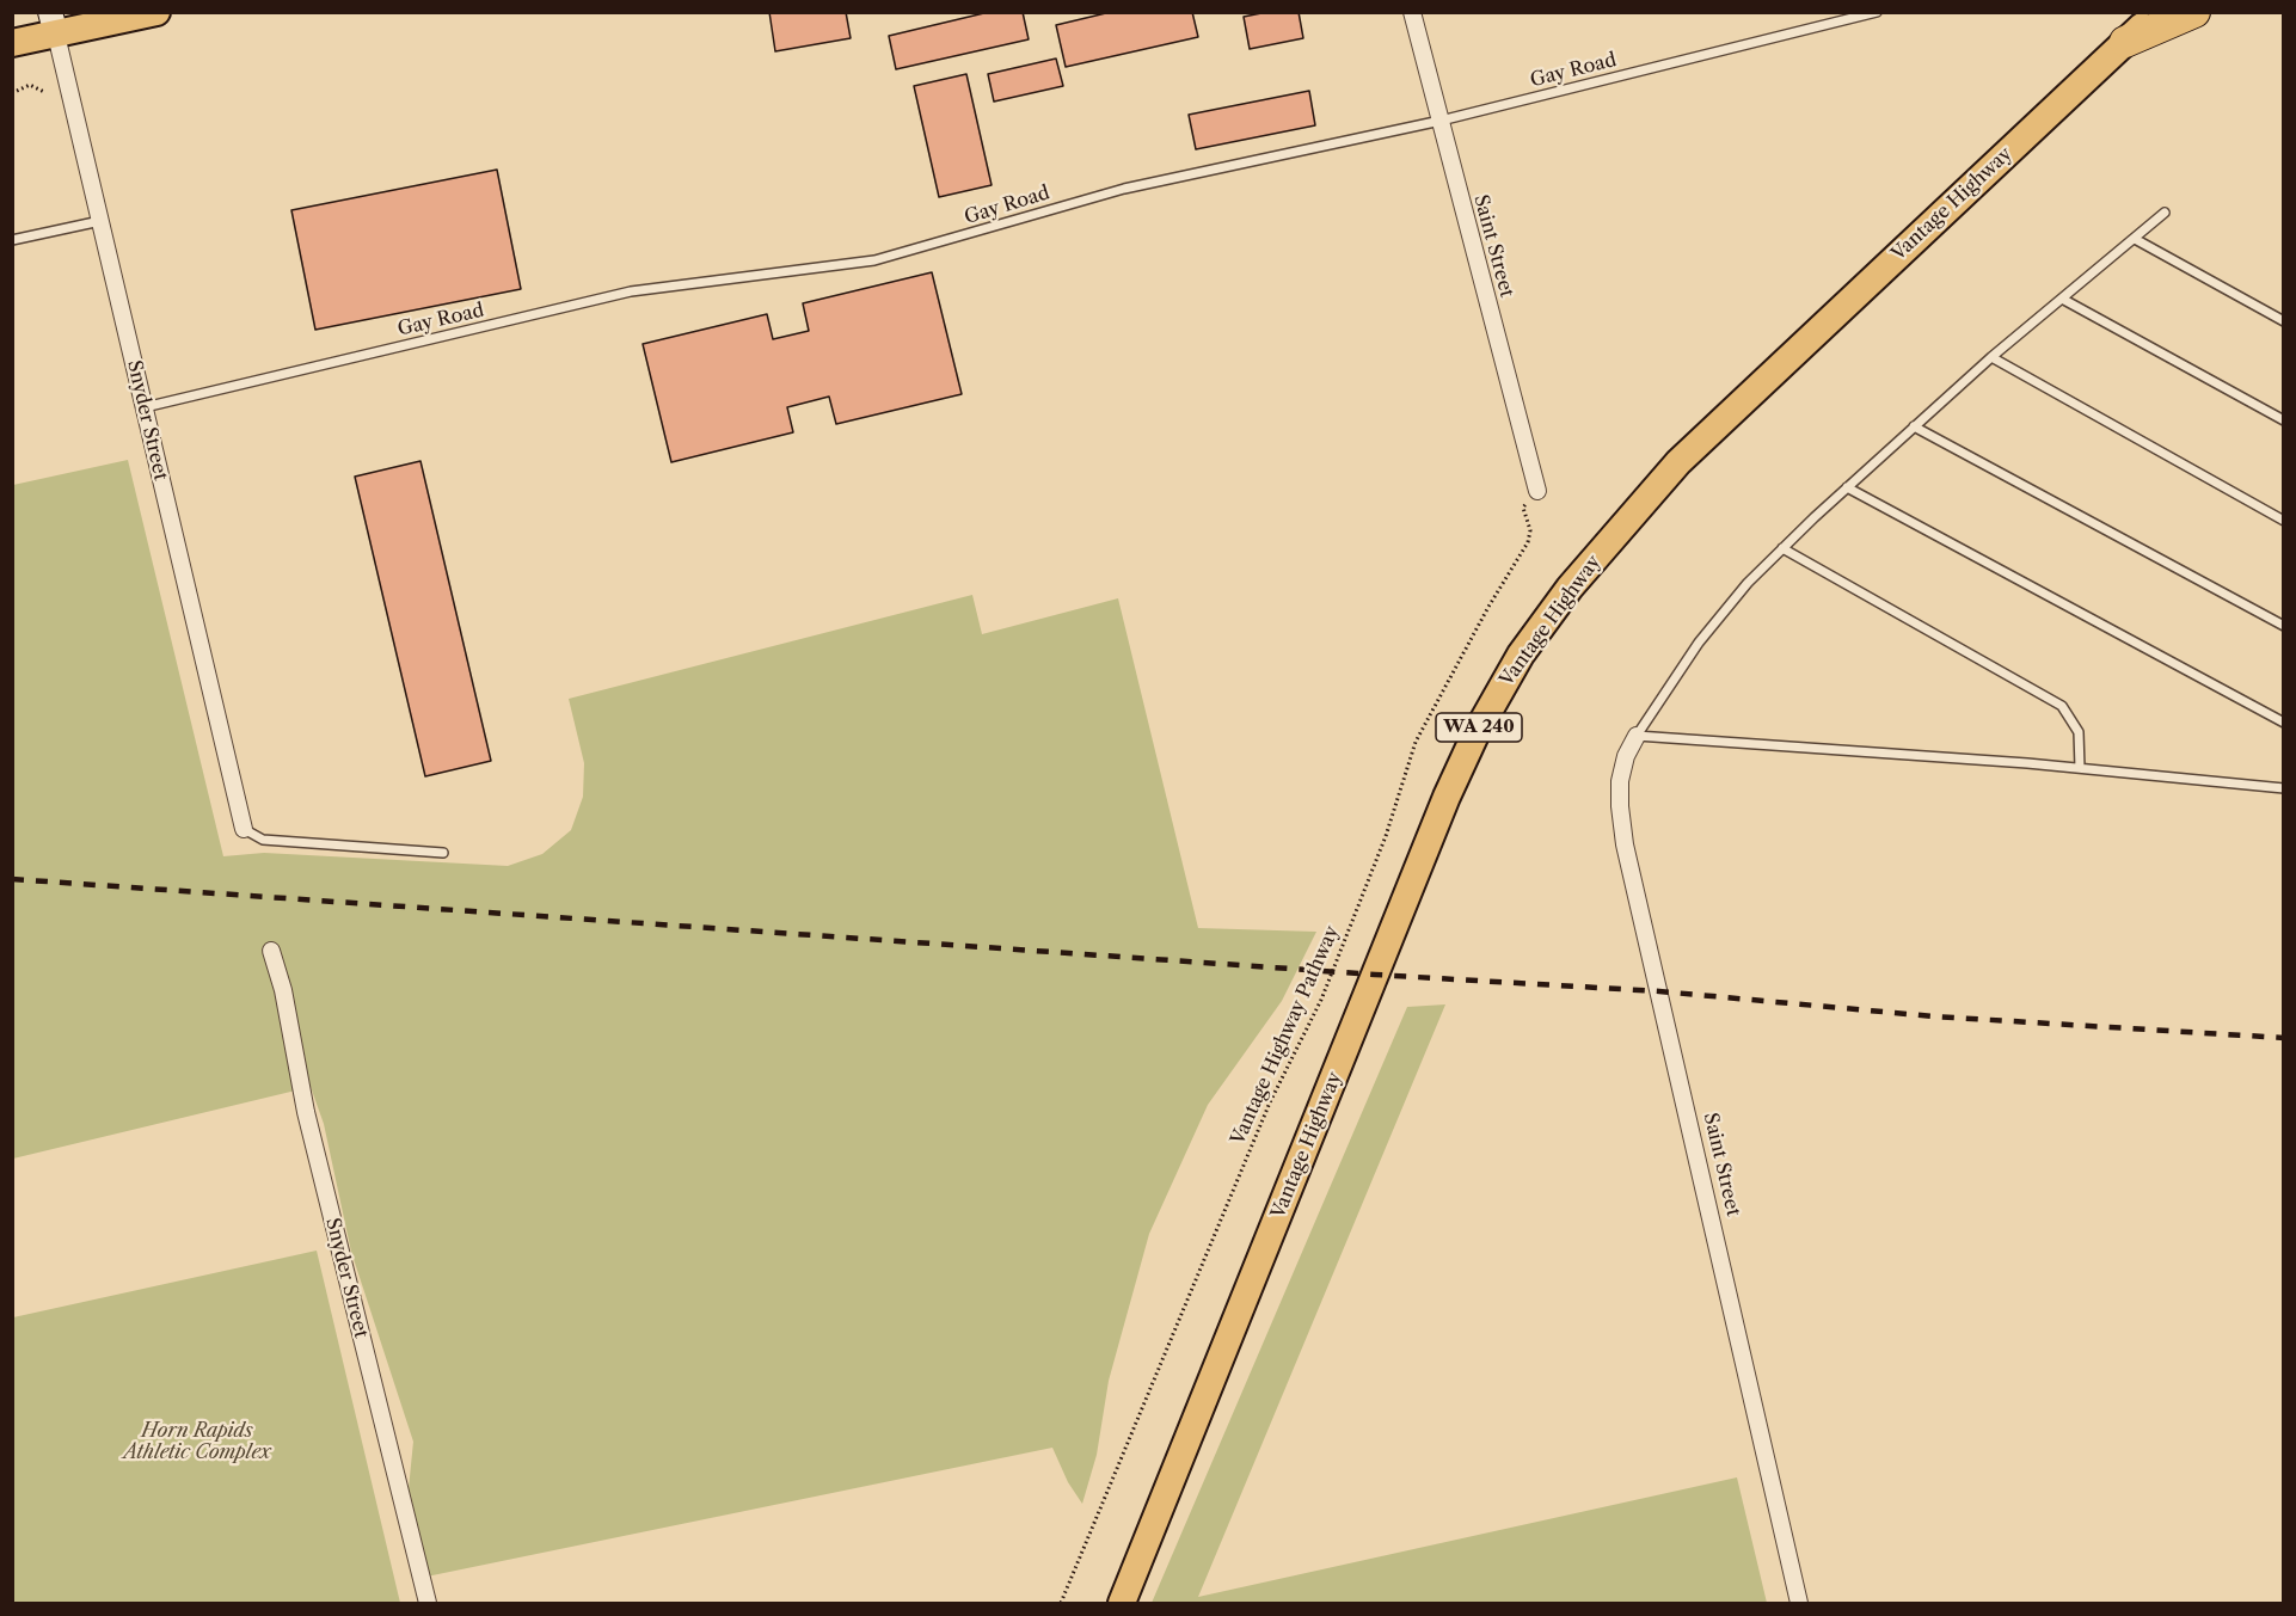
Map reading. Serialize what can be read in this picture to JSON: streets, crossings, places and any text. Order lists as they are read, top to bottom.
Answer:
{
  "streets": {
    "highway": ["WA 240"],
    "main road": ["Vantage Highway"],
    "street": ["Saint Street", "Snyder Street"],
    "lane": ["Gay Road"],
    "path": ["Vantage Highway Pathway"]
  },
  "crossings": [
    ["Gay Road", "Saint Street"],
    ["Gay Road", "Snyder Street"],
    ["Vantage Highway", "WA 240"],
    ["Saint Street", "Vantage Highway Pathway"]
  ],
  "parks": ["Horn Rapids Athletic Complex"]
}
